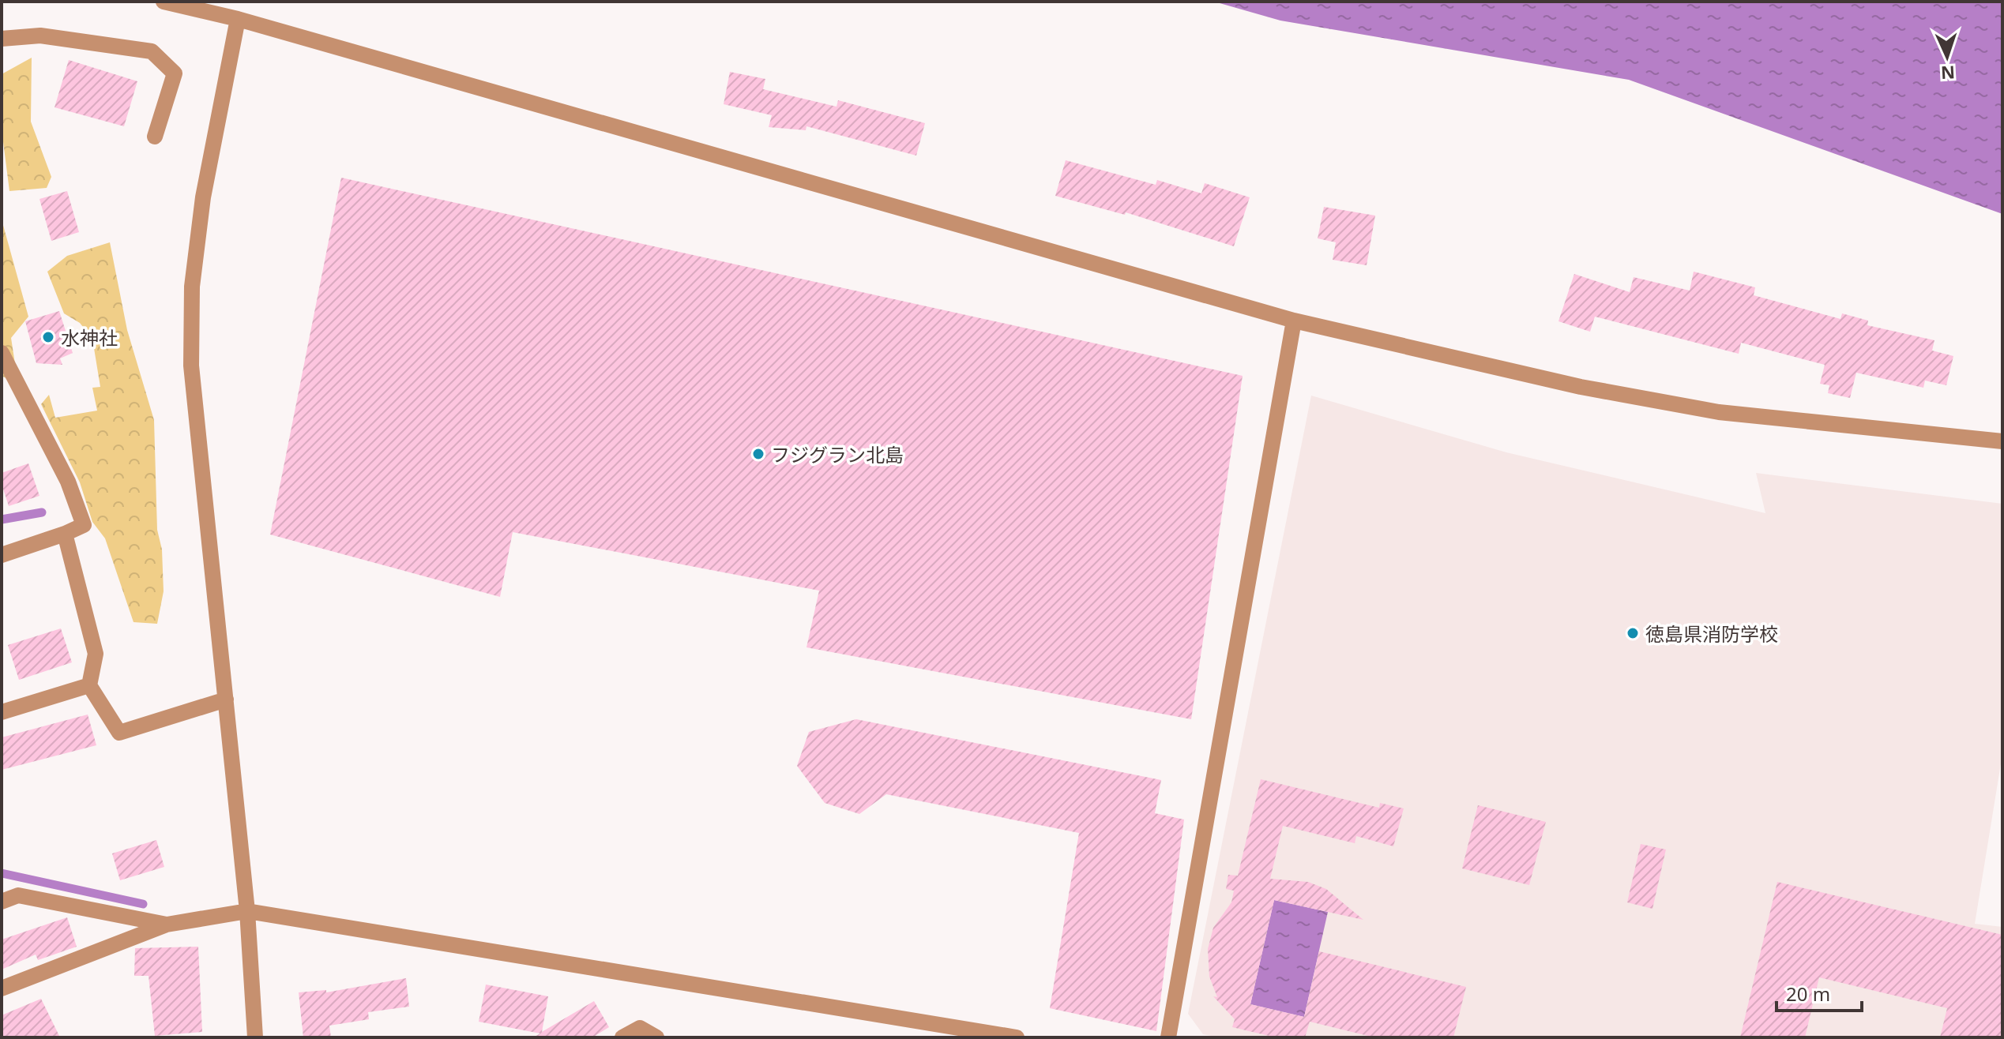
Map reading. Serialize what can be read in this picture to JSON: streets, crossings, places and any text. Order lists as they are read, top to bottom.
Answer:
{
  "places": ["水神社", "フジグラン北島", "徳島県消防学校"],
  "scale_bar": "20 m",
  "north": "bottom"
}
